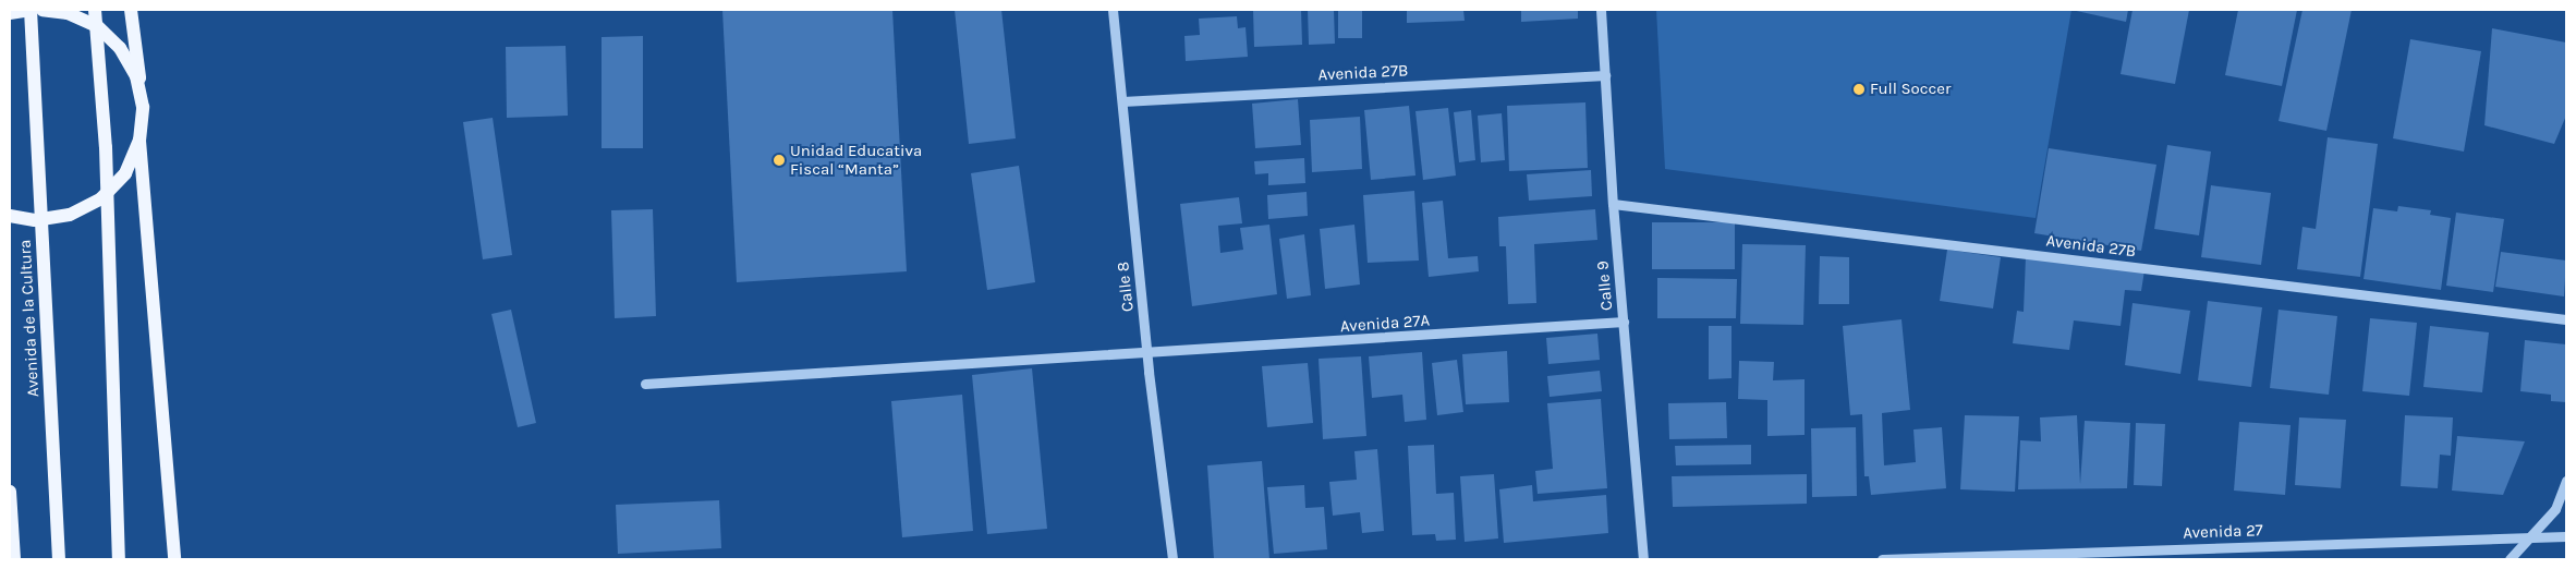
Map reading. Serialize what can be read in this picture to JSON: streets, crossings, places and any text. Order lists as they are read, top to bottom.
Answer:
{
  "streets": {
    "main road": ["Avenida de la Cultura"],
    "street": [
      "Avenida 27B",
      "Calle 9",
      "Calle 8",
      "Avenida 27A",
      "Avenida 27"
    ]
  },
  "crossings": [
    ["Avenida 27B", "Calle 9"],
    ["Avenida 27B", "Calle 8"],
    ["Calle 9", "Avenida 27A"],
    ["Calle 8", "Avenida 27A"]
  ],
  "places": ["Full Soccer", "Unidad Educativa Fiscal “Manta”"]
}
